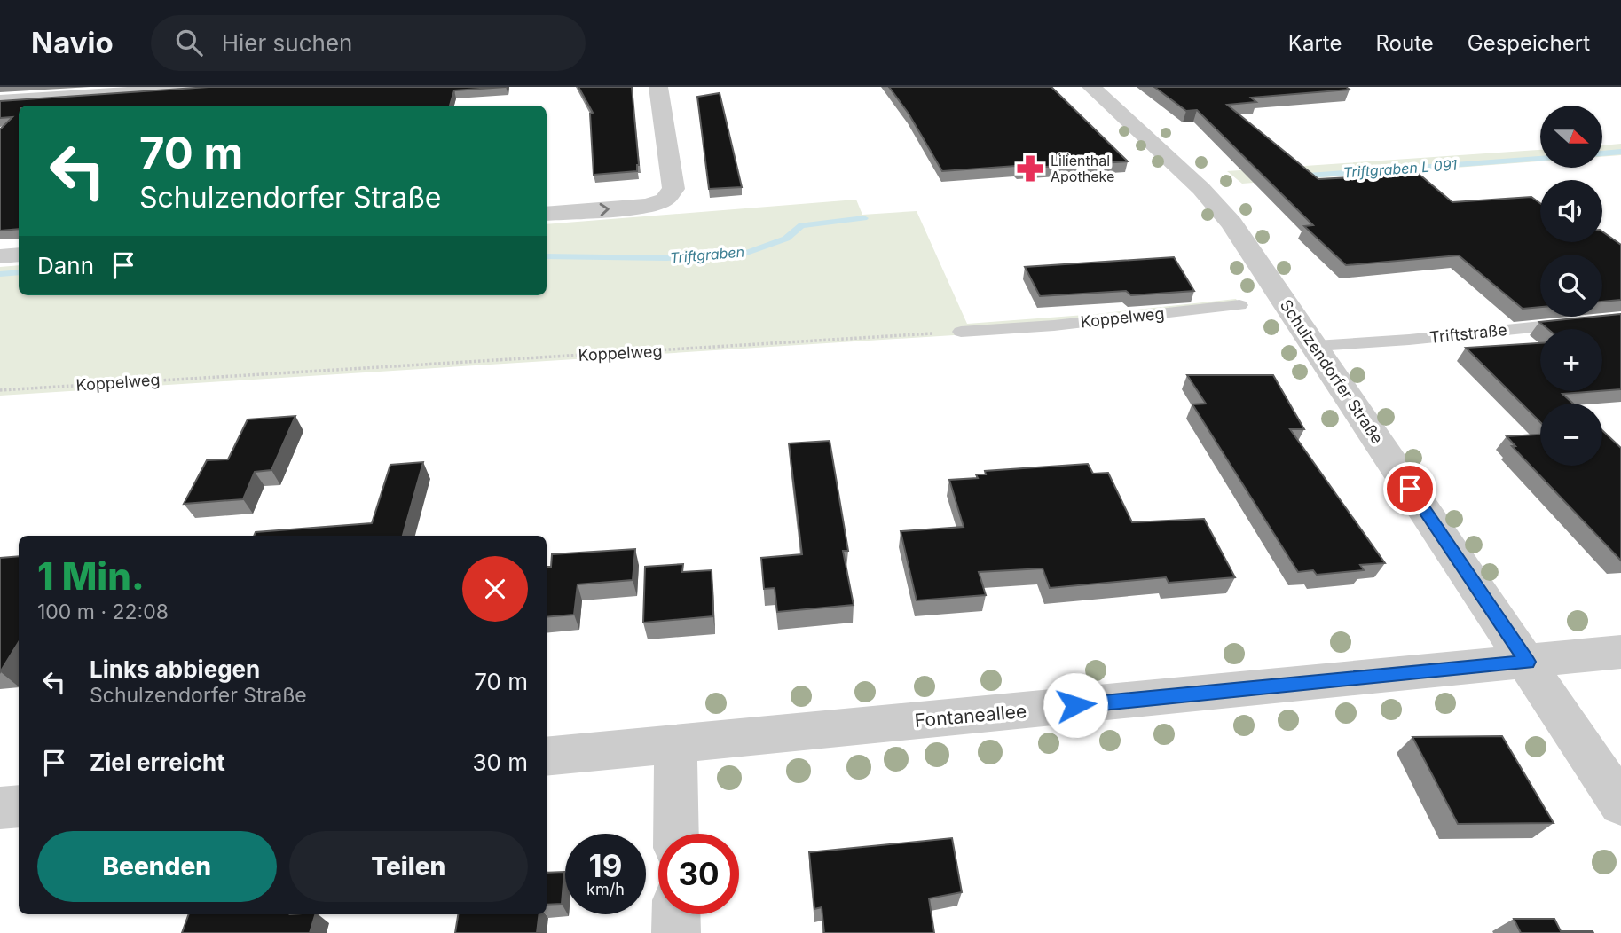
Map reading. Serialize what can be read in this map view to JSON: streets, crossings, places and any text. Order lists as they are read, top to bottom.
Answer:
{
  "streets": {
    "street": ["Schulzendorfer Straße", "Fontaneallee"],
    "lane": ["Koppelweg", "Triftstraße"]
  },
  "crossings": [
    ["Triftstraße", "Schulzendorfer Straße"],
    ["Schulzendorfer Straße", "Fontaneallee"]
  ],
  "water": ["Triftgraben L 091", "Triftgraben"],
  "places": {
    "pharmacy": ["Lilienthal Apotheke"]
  },
  "north": "right",
  "page": {
    "header": "Navio",
    "search": "Hier suchen",
    "nav": ["Karte", "Route", "Gespeichert"],
    "map_buttons": ["+", "−"],
    "turn": ["70 m", "Schulzendorfer Straße"],
    "then": "Dann",
    "heading": ["1 Min.", "100 m · 22:08"],
    "list": [
      {
        "name": "Links abbiegen",
        "note": "Schulzendorfer Straße",
        "value": "70 m"
      },
      {
        "name": "Ziel erreicht",
        "value": "30 m"
      }
    ],
    "buttons": ["Beenden", "Teilen"],
    "speed": "19 km/h",
    "limit": "30"
  }
}
